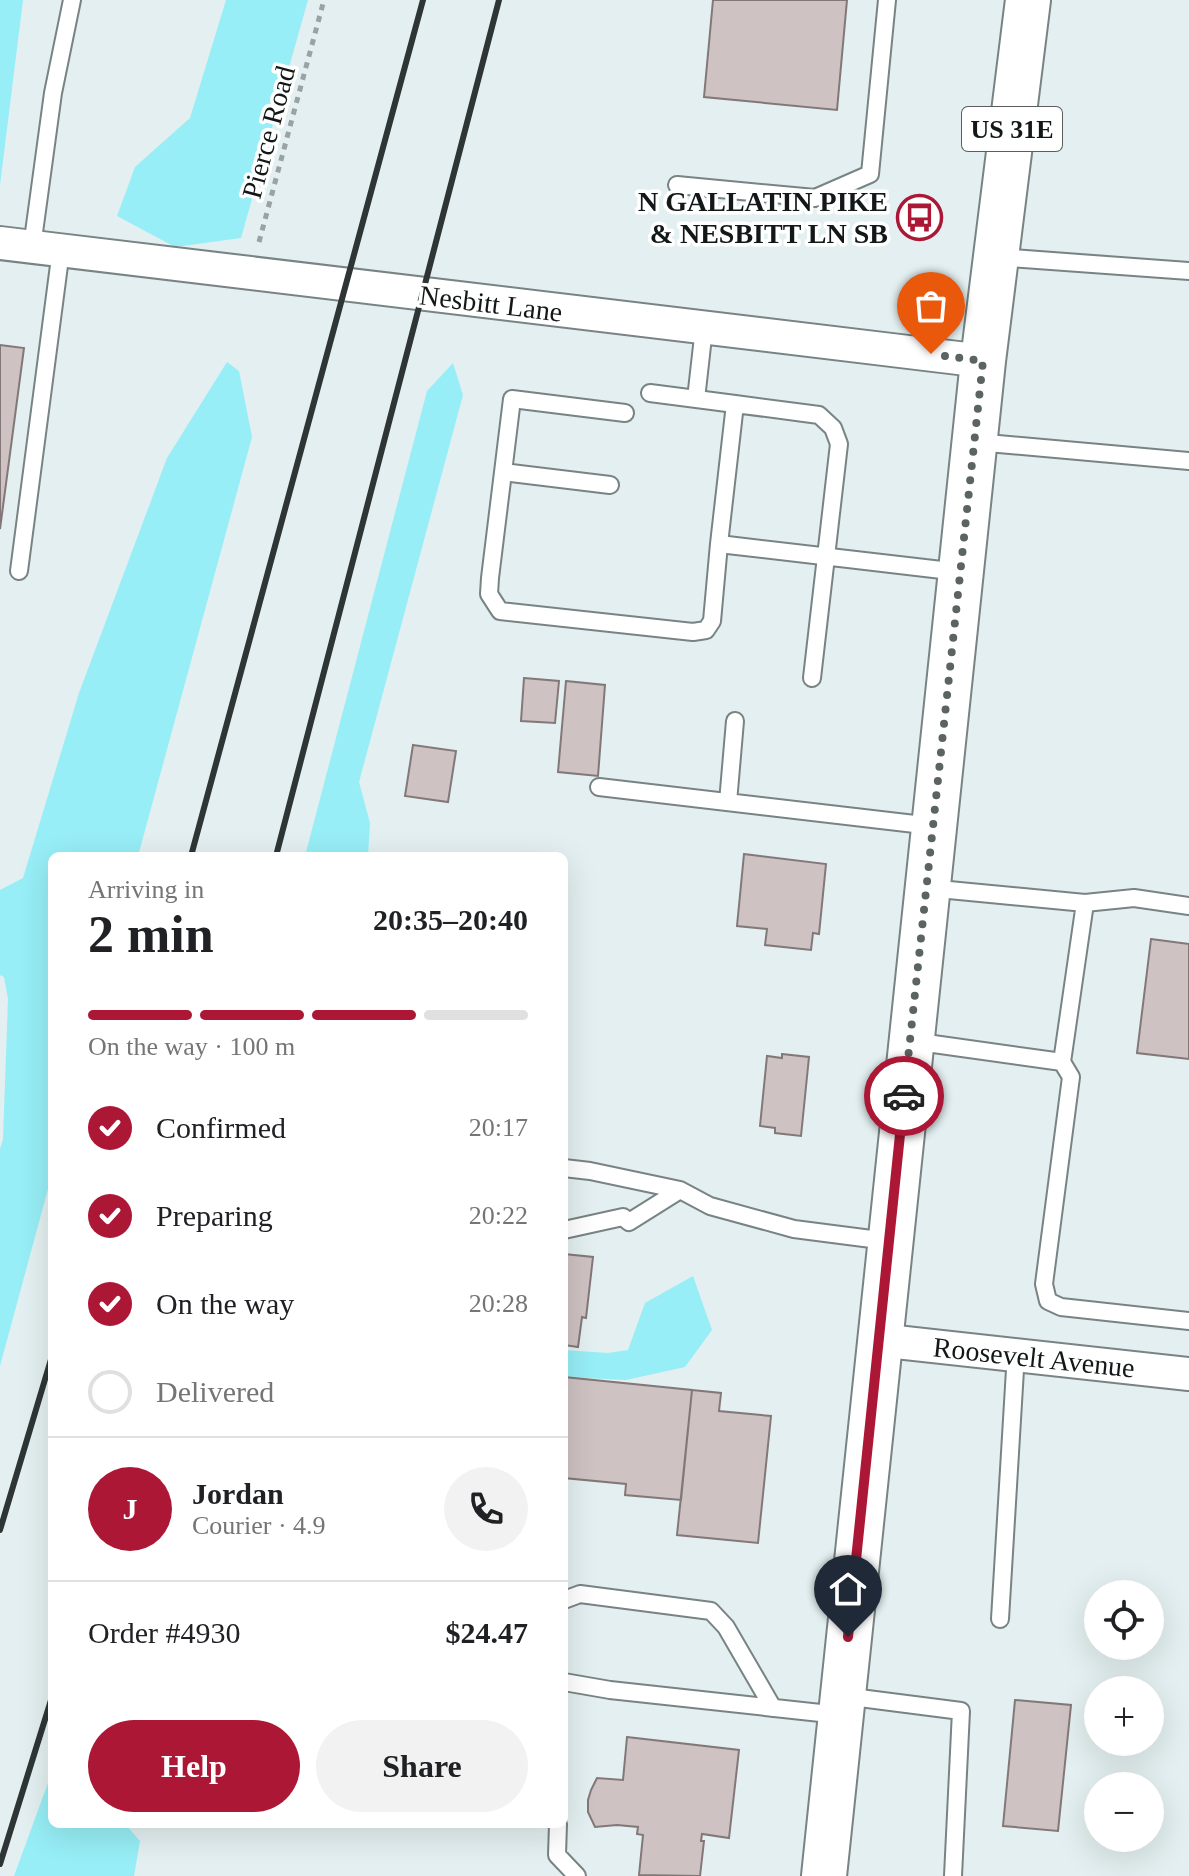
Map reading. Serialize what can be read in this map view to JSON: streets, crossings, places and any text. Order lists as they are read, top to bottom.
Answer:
{
  "streets": {
    "main road": ["US 31E"],
    "street": ["Nesbitt Lane", "Roosevelt Avenue"],
    "path": ["Pierce Road"]
  },
  "crossings": [
    ["US 31E", "Nesbitt Lane"],
    ["US 31E", "Roosevelt Avenue"],
    ["Pierce Road", "Nesbitt Lane"]
  ],
  "places": {
    "bus stop": ["N GALLATIN PIKE & NESBITT LN SB"]
  },
  "page": {
    "heading": ["2 min", "Arriving in", "20:35–20:40"],
    "panel": [
      "Jordan",
      "Courier · 4.9",
      "Order #4930",
      "$24.47"
    ],
    "bar": "On the way · 100 m",
    "list": [
      ["Confirmed", "20:17"],
      ["Preparing", "20:22"],
      ["On the way", "20:28"],
      "Delivered"
    ],
    "round": "J",
    "map_buttons": ["+", "−"],
    "buttons": ["Help", "Share"]
  }
}
